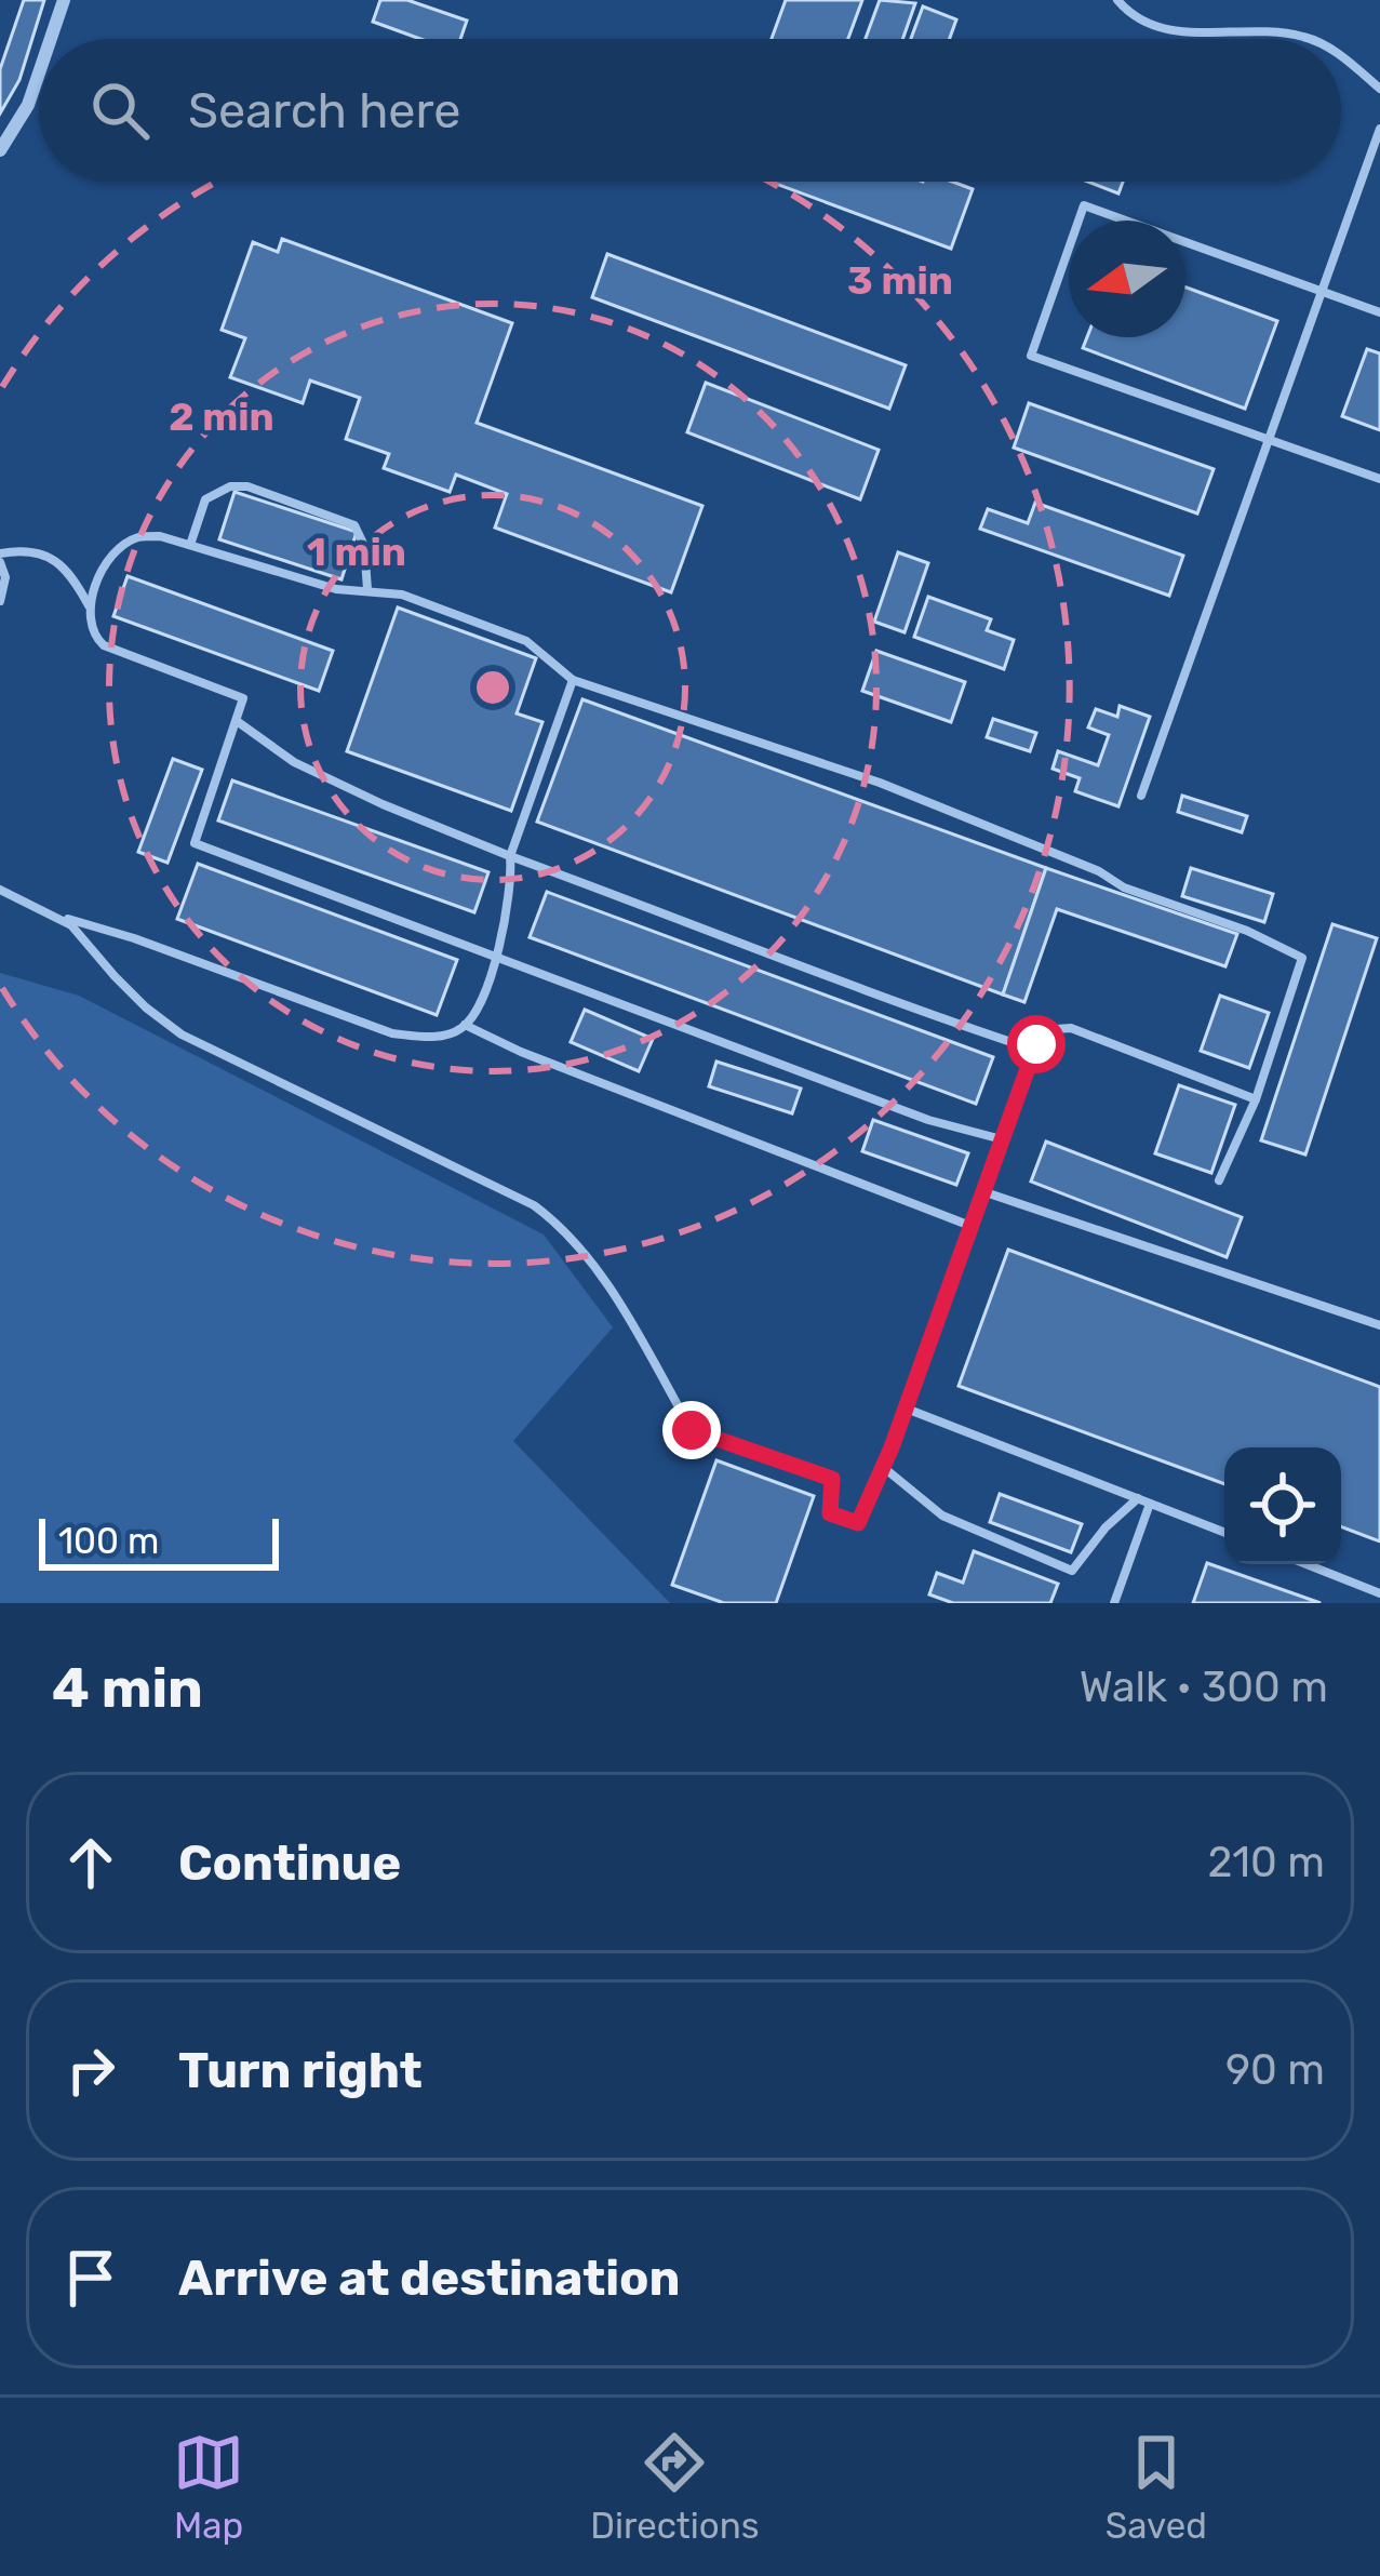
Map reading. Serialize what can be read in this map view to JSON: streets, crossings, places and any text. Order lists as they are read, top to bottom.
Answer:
{
  "scale_bar": "100 m",
  "north": "left",
  "page": {
    "search": "Search here",
    "scale": "100 m",
    "heading": ["4 min", "Walk · 300 m"],
    "list": [
      ["Continue", "210 m"],
      ["Turn right", "90 m"],
      "Arrive at destination"
    ],
    "nav": ["Map", "Directions", "Saved"]
  },
  "rings": ["3 min", "2 min", "1 min"]
}
